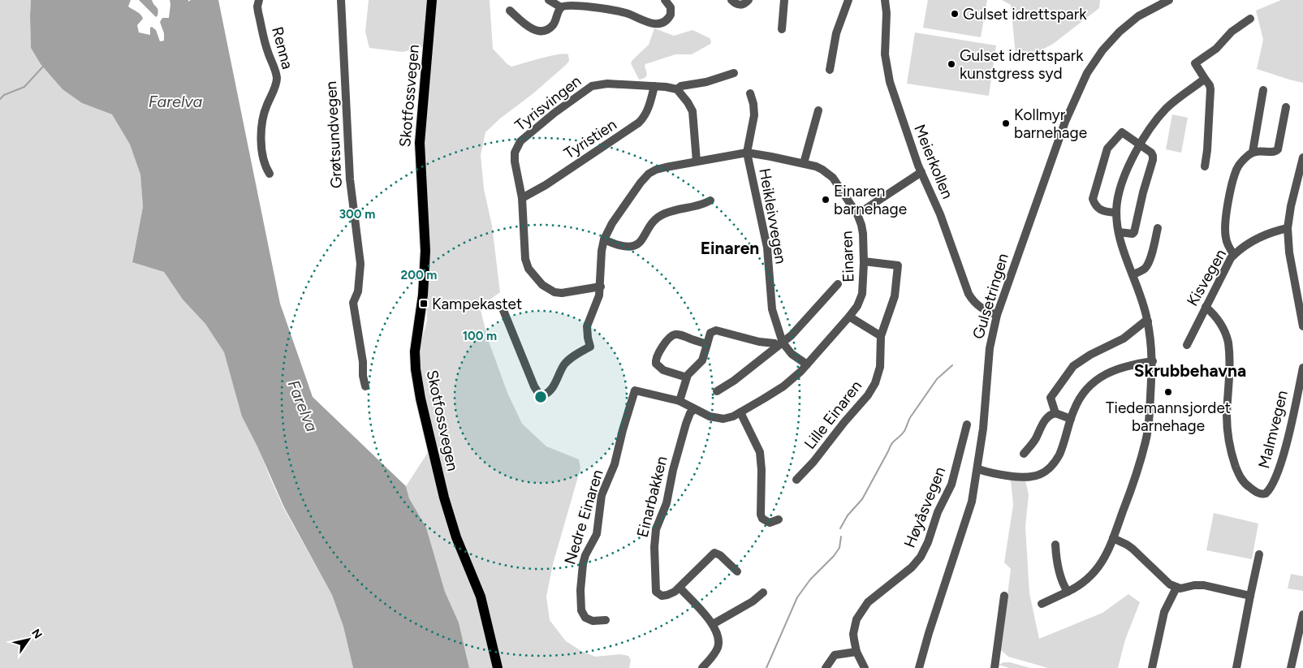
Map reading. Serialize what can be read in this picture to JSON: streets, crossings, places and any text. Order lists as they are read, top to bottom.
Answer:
{
  "streets": {
    "main road": ["Skotfossvegen"],
    "street": [
      "Renna",
      "Tyrisvingen",
      "Grøtsundvegen",
      "Tyristien",
      "Meierkollen",
      "Heikleivvegen",
      "Einaren",
      "Kisvegen",
      "Gulsetringen",
      "Lille Einaren",
      "Malmvegen",
      "Einarbakken",
      "Høyåsvegen",
      "Nedre Einaren"
    ]
  },
  "crossings": [
    ["Tyrisvingen", "Tyristien"],
    ["Meierkollen", "Gulsetringen"],
    ["Heikleivvegen", "Einaren"],
    ["Einaren", "Lille Einaren"],
    ["Einaren", "Einarbakken"],
    ["Einaren", "Nedre Einaren"],
    ["Kisvegen", "Malmvegen"]
  ],
  "districts": ["Einaren", "Skrubbehavna"],
  "water": ["Farelva"],
  "places": {
    "other": [
      "Gulset idrettspark",
      "Gulset idrettspark kunstgress syd",
      "Kollmyr barnehage",
      "Einaren barnehage",
      "Tiedemannsjordet barnehage"
    ],
    "transit": ["Kampekastet"]
  },
  "north": "top right",
  "rings": ["300 m", "200 m", "100 m"]
}
